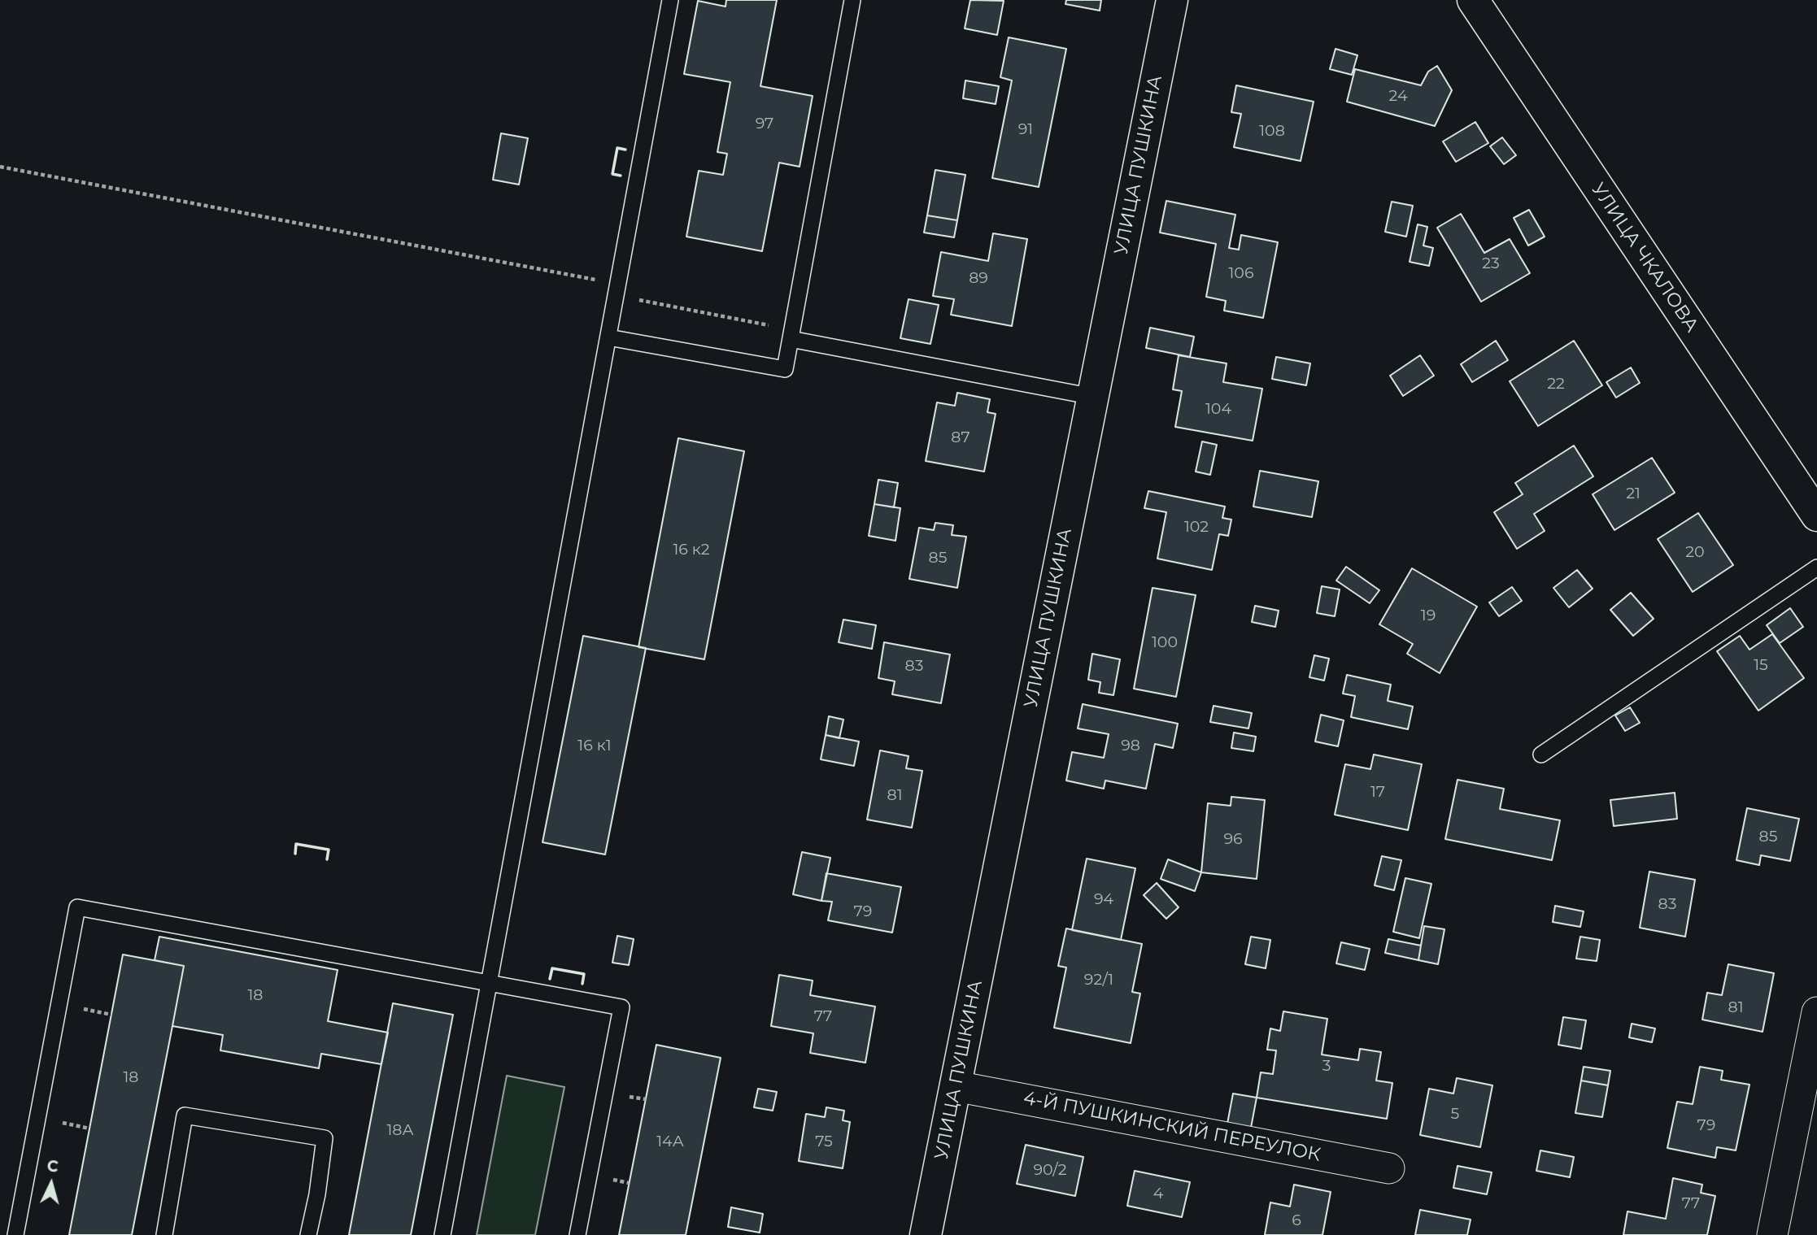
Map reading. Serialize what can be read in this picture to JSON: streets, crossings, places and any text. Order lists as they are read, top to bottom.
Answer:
{
  "streets": {
    "street": ["УЛИЦА ПУШКИНА", "УЛИЦА ЧКАЛОВА", "4-Й ПУШКИНСКИЙ ПЕРЕУЛОК"]
  },
  "crossings": [
    ["УЛИЦА ПУШКИНА", "4-Й ПУШКИНСКИЙ ПЕРЕУЛОК"]
  ],
  "house_numbers": [
    "24",
    "97",
    "91",
    "108",
    "23",
    "106",
    "89",
    "22",
    "104",
    "87",
    "21",
    "102",
    "16 к2",
    "20",
    "85",
    "19",
    "100",
    "15",
    "83",
    "16 к1",
    "98",
    "17",
    "81",
    "85",
    "96",
    "94",
    "83",
    "79",
    "92/1",
    "18",
    "81",
    "77",
    "3",
    "18",
    "5",
    "79",
    "18А",
    "14А",
    "75",
    "90/2",
    "4",
    "77",
    "6"
  ],
  "north": "top"
}
